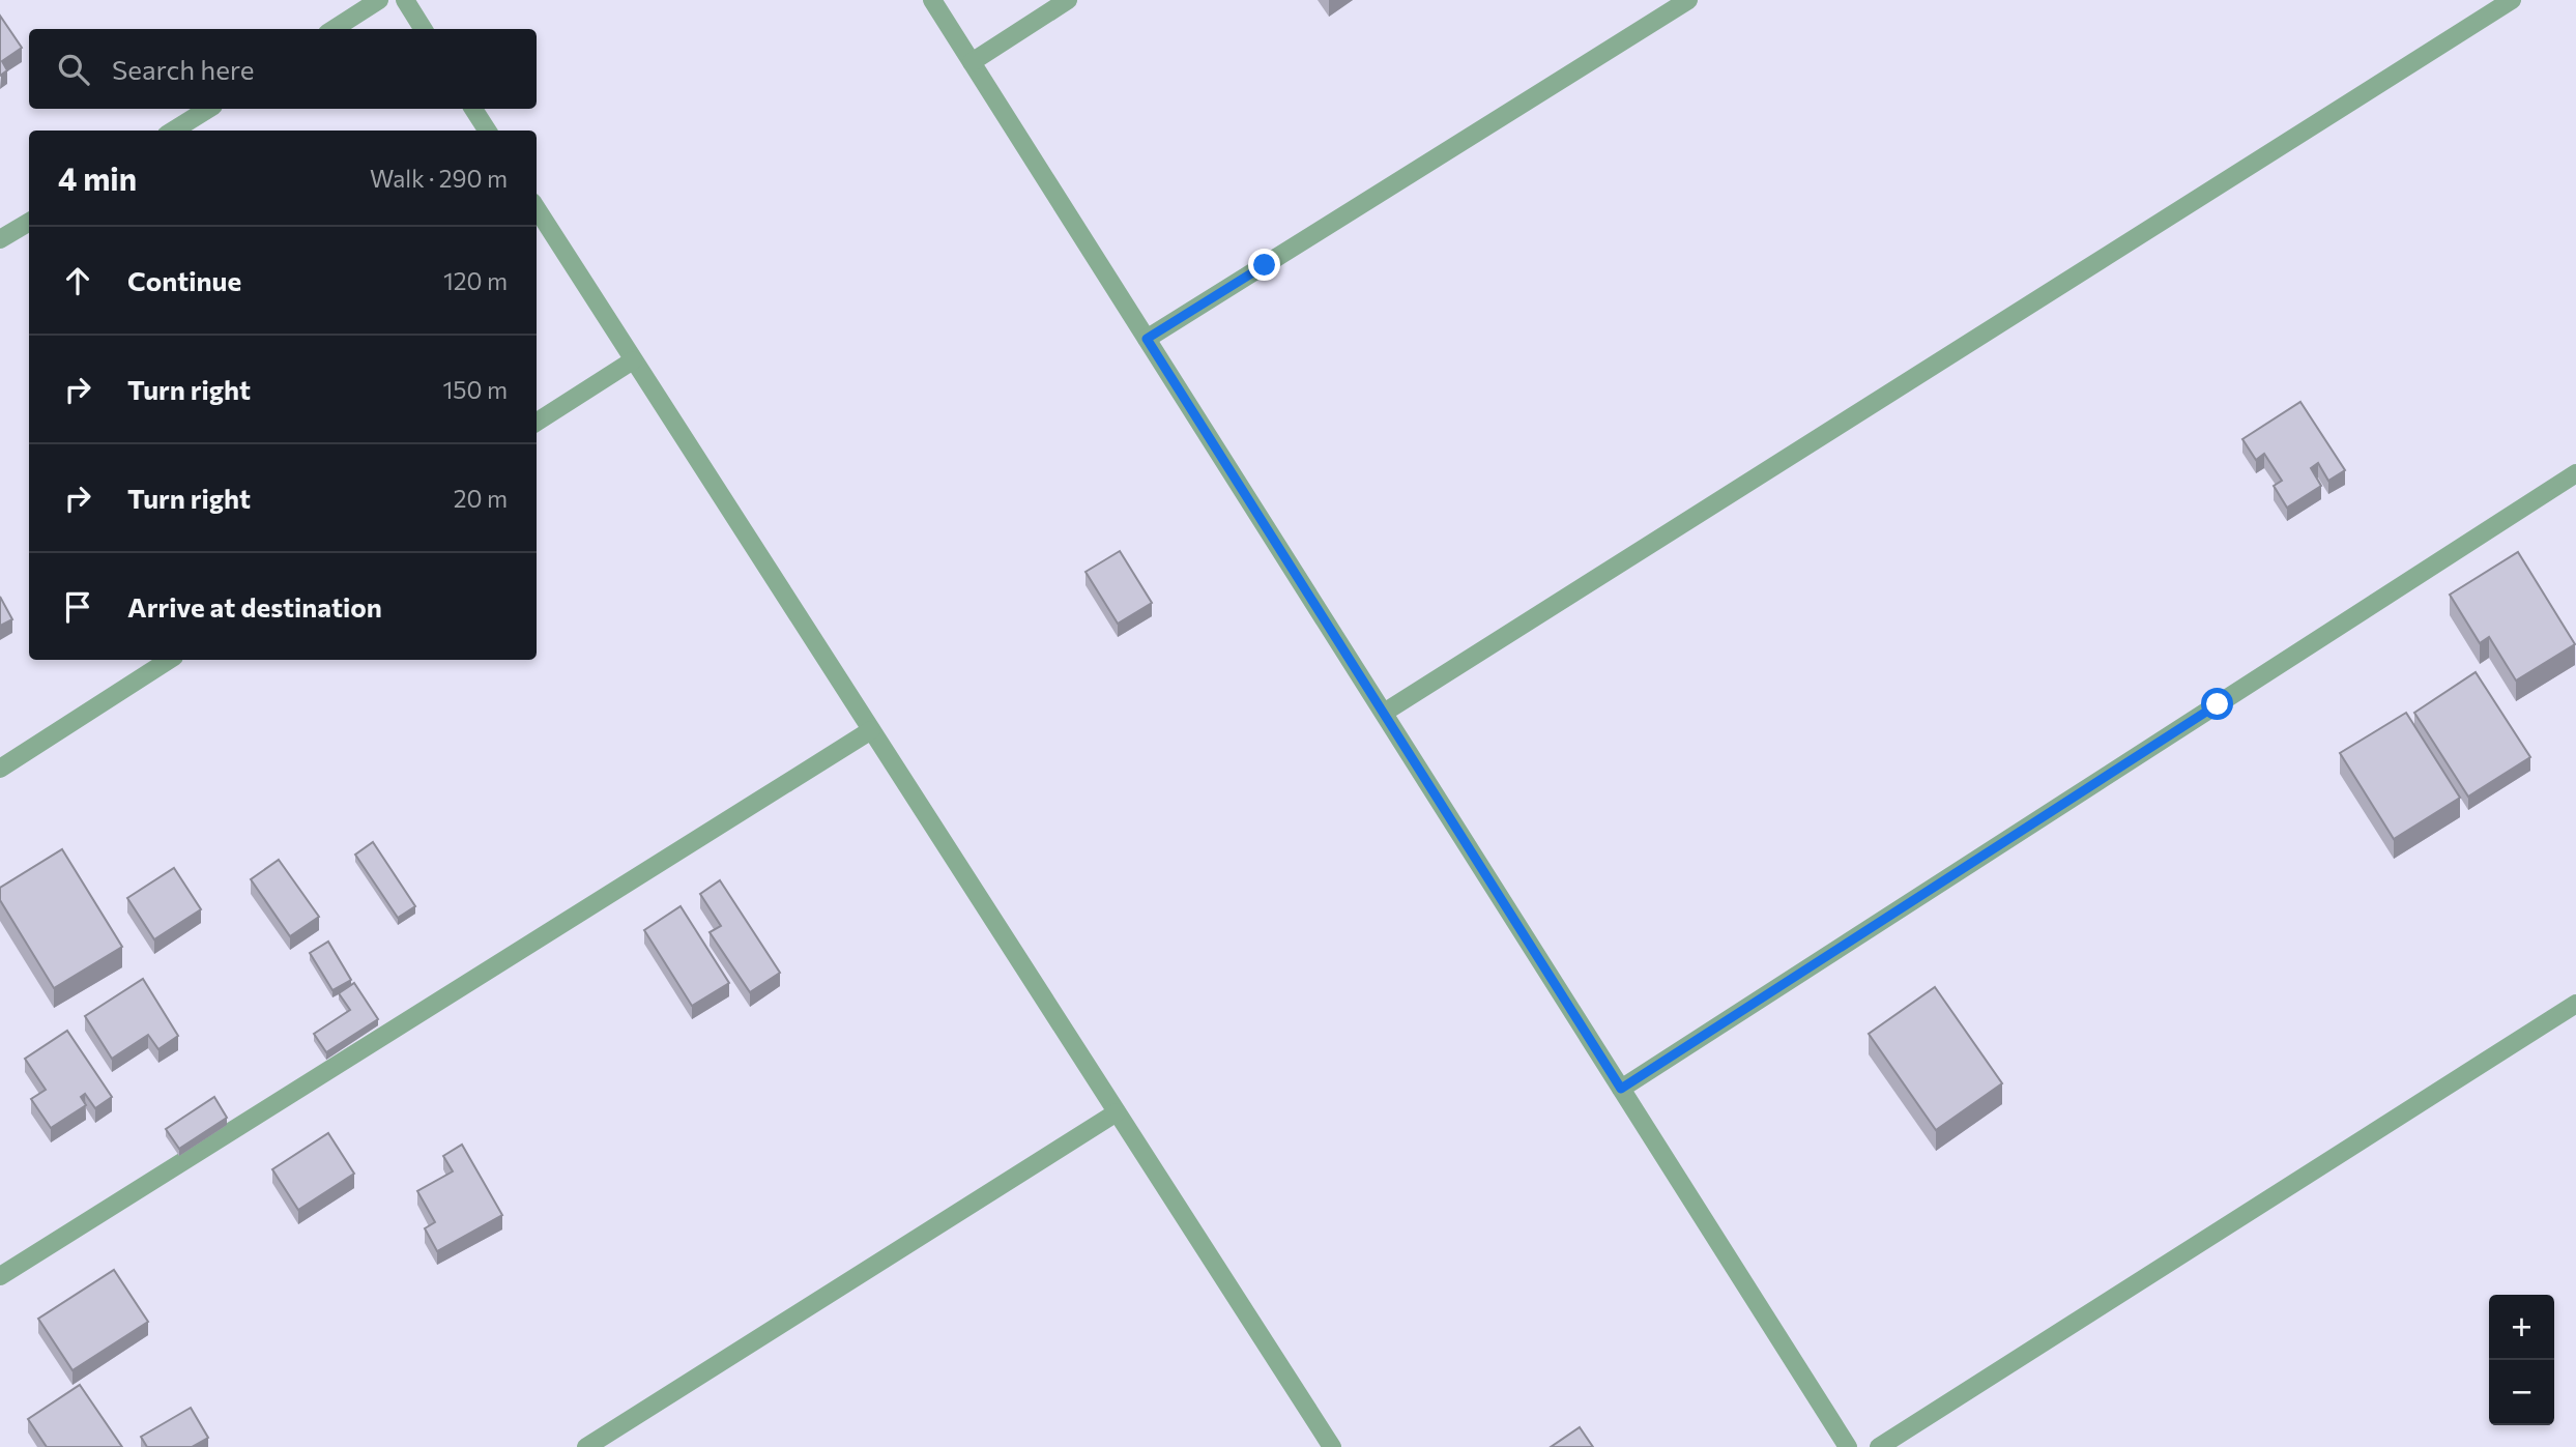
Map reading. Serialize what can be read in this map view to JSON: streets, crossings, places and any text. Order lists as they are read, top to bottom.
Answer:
{
  "page": {
    "search": "Search here",
    "heading": ["4 min", "Walk · 290 m"],
    "list": [
      ["Continue", "120 m"],
      ["Turn right", "150 m"],
      ["Turn right", "20 m"],
      "Arrive at destination"
    ],
    "map_buttons": ["+", "−"]
  }
}
